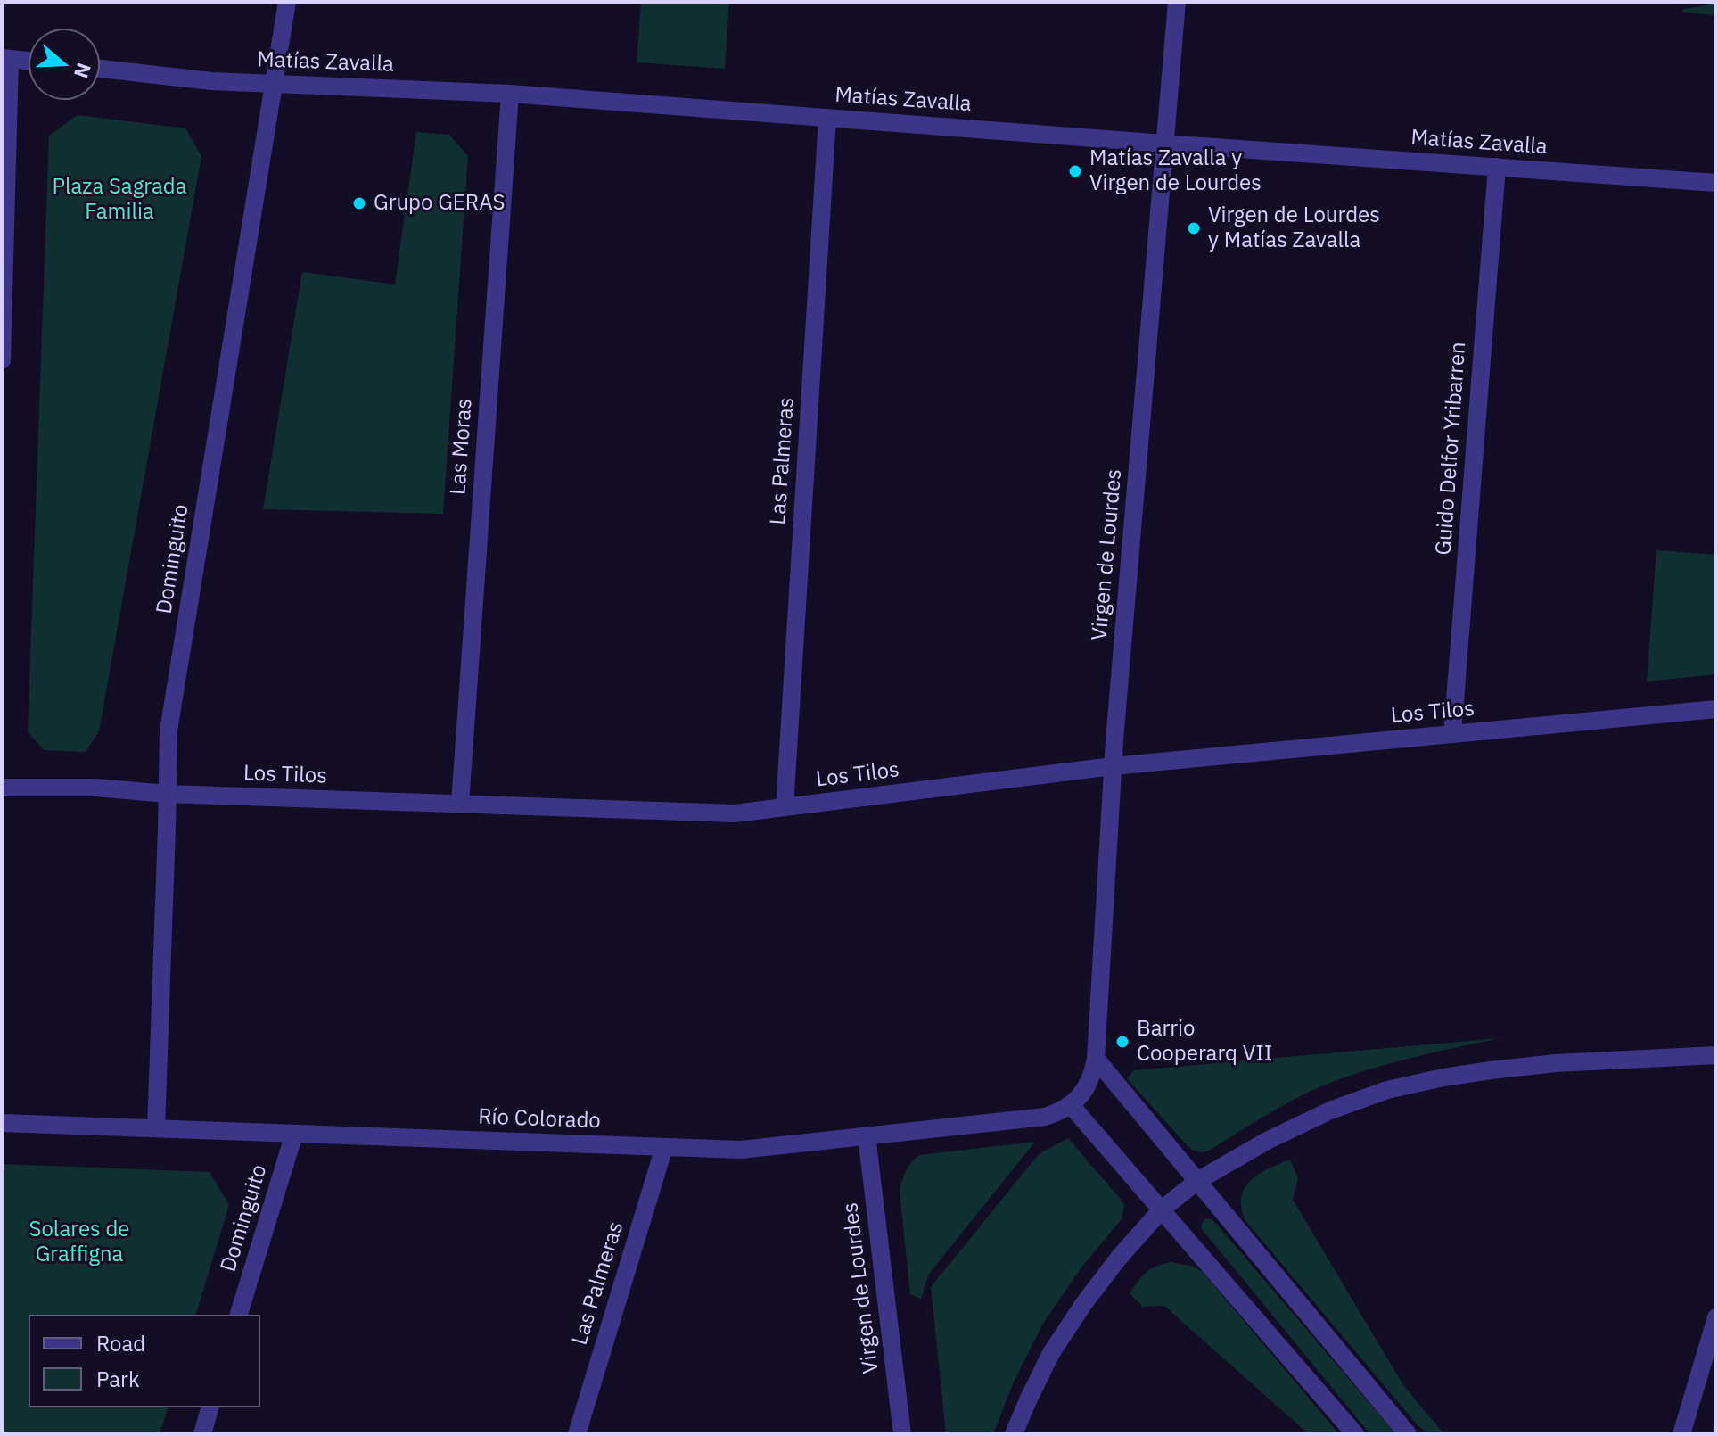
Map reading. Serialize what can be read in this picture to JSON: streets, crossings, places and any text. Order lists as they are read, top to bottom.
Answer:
{
  "streets": {
    "street": [
      "Matías Zavalla",
      "Las Moras",
      "Guido Delfor Yribarren",
      "Las Palmeras",
      "Virgen de Lourdes",
      "Dominguito",
      "Los Tilos",
      "Río Colorado"
    ]
  },
  "crossings": [
    ["Matías Zavalla", "Las Moras"],
    ["Matías Zavalla", "Guido Delfor Yribarren"],
    ["Matías Zavalla", "Las Palmeras"],
    ["Matías Zavalla", "Virgen de Lourdes"],
    ["Matías Zavalla", "Dominguito"],
    ["Las Moras", "Los Tilos"],
    ["Guido Delfor Yribarren", "Los Tilos"],
    ["Las Palmeras", "Los Tilos"],
    ["Las Palmeras", "Río Colorado"],
    ["Virgen de Lourdes", "Los Tilos"],
    ["Virgen de Lourdes", "Río Colorado"],
    ["Dominguito", "Los Tilos"],
    ["Dominguito", "Río Colorado"]
  ],
  "parks": ["Plaza Sagrada Familia", "Solares de Graffigna"],
  "places": [
    "Matías Zavalla y Virgen de Lourdes",
    "Grupo GERAS",
    "Virgen de Lourdes y Matías Zavalla",
    "Barrio Cooperarq VII"
  ],
  "legend": ["Road", "Park"],
  "north": "right"
}
